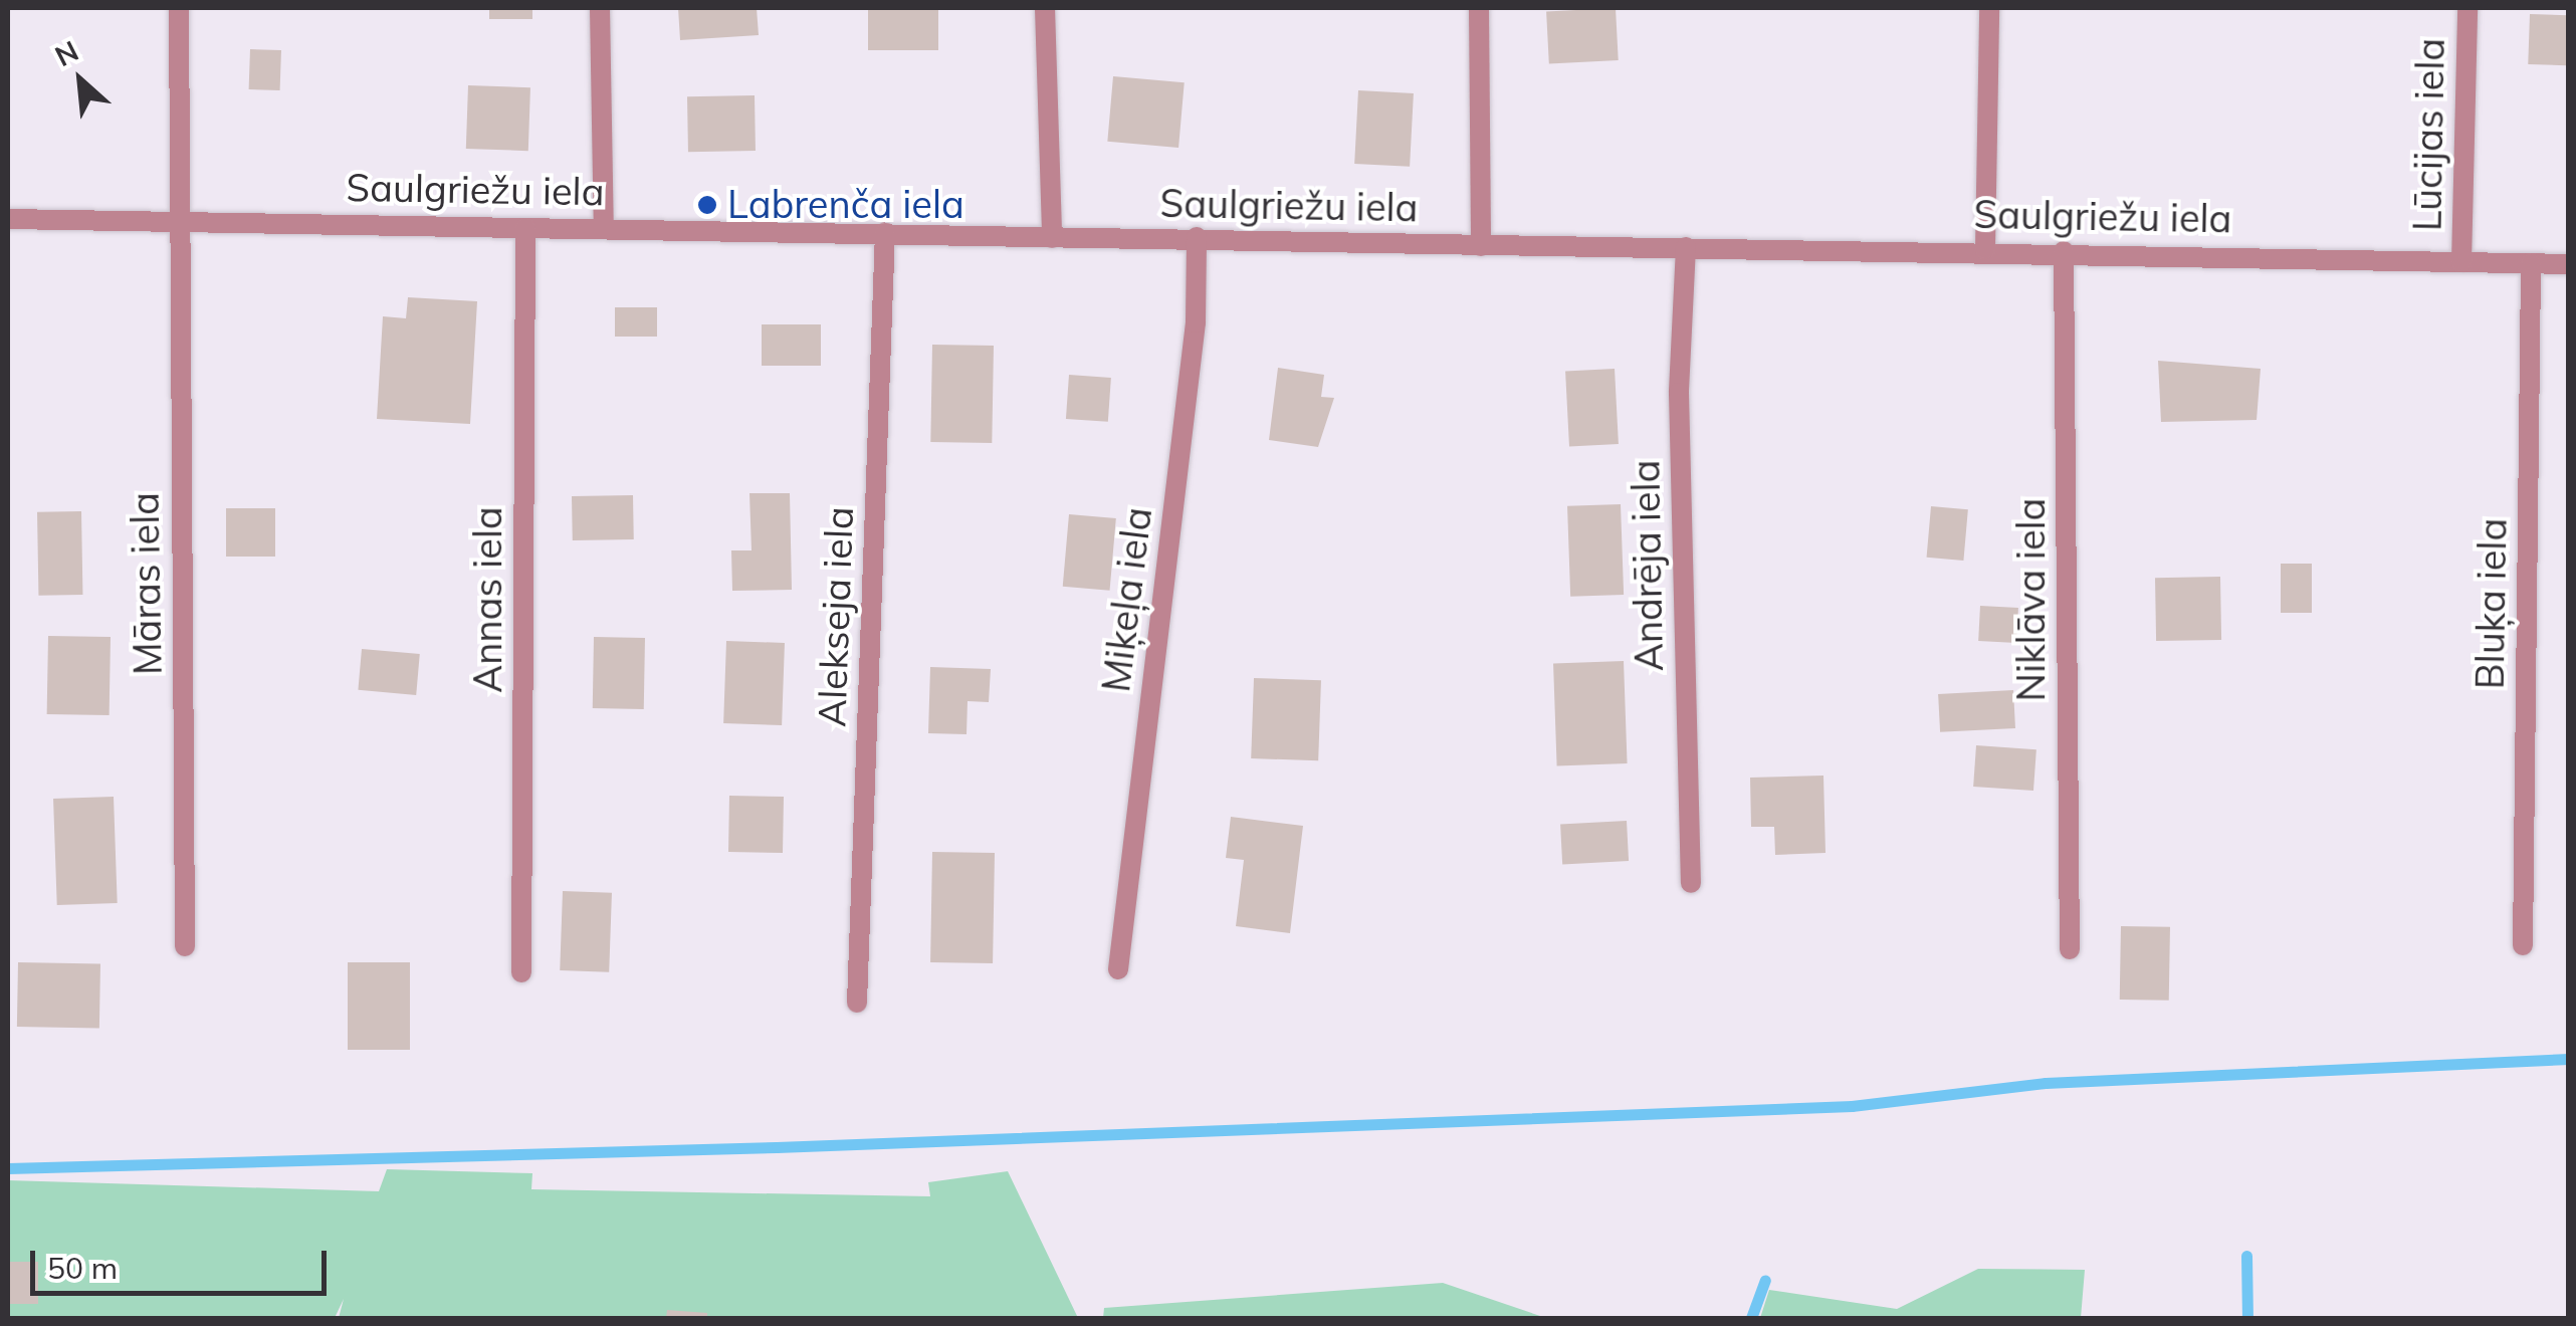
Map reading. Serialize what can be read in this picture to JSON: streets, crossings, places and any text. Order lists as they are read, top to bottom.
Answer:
{
  "streets": {
    "street": [
      "Lūcijas iela",
      "Saulgriežu iela",
      "Andrēja iela",
      "Māras iela",
      "Annas iela",
      "Miķeļa iela",
      "Niklāva iela",
      "Bluķa iela",
      "Alekseja iela"
    ]
  },
  "crossings": [
    ["Lūcijas iela", "Saulgriežu iela"],
    ["Saulgriežu iela", "Andrēja iela"],
    ["Saulgriežu iela", "Māras iela"],
    ["Saulgriežu iela", "Annas iela"],
    ["Saulgriežu iela", "Miķeļa iela"],
    ["Saulgriežu iela", "Niklāva iela"],
    ["Saulgriežu iela", "Bluķa iela"],
    ["Saulgriežu iela", "Alekseja iela"]
  ],
  "places": ["Labrenča iela"],
  "scale_bar": "50 m",
  "north": "top left"
}
